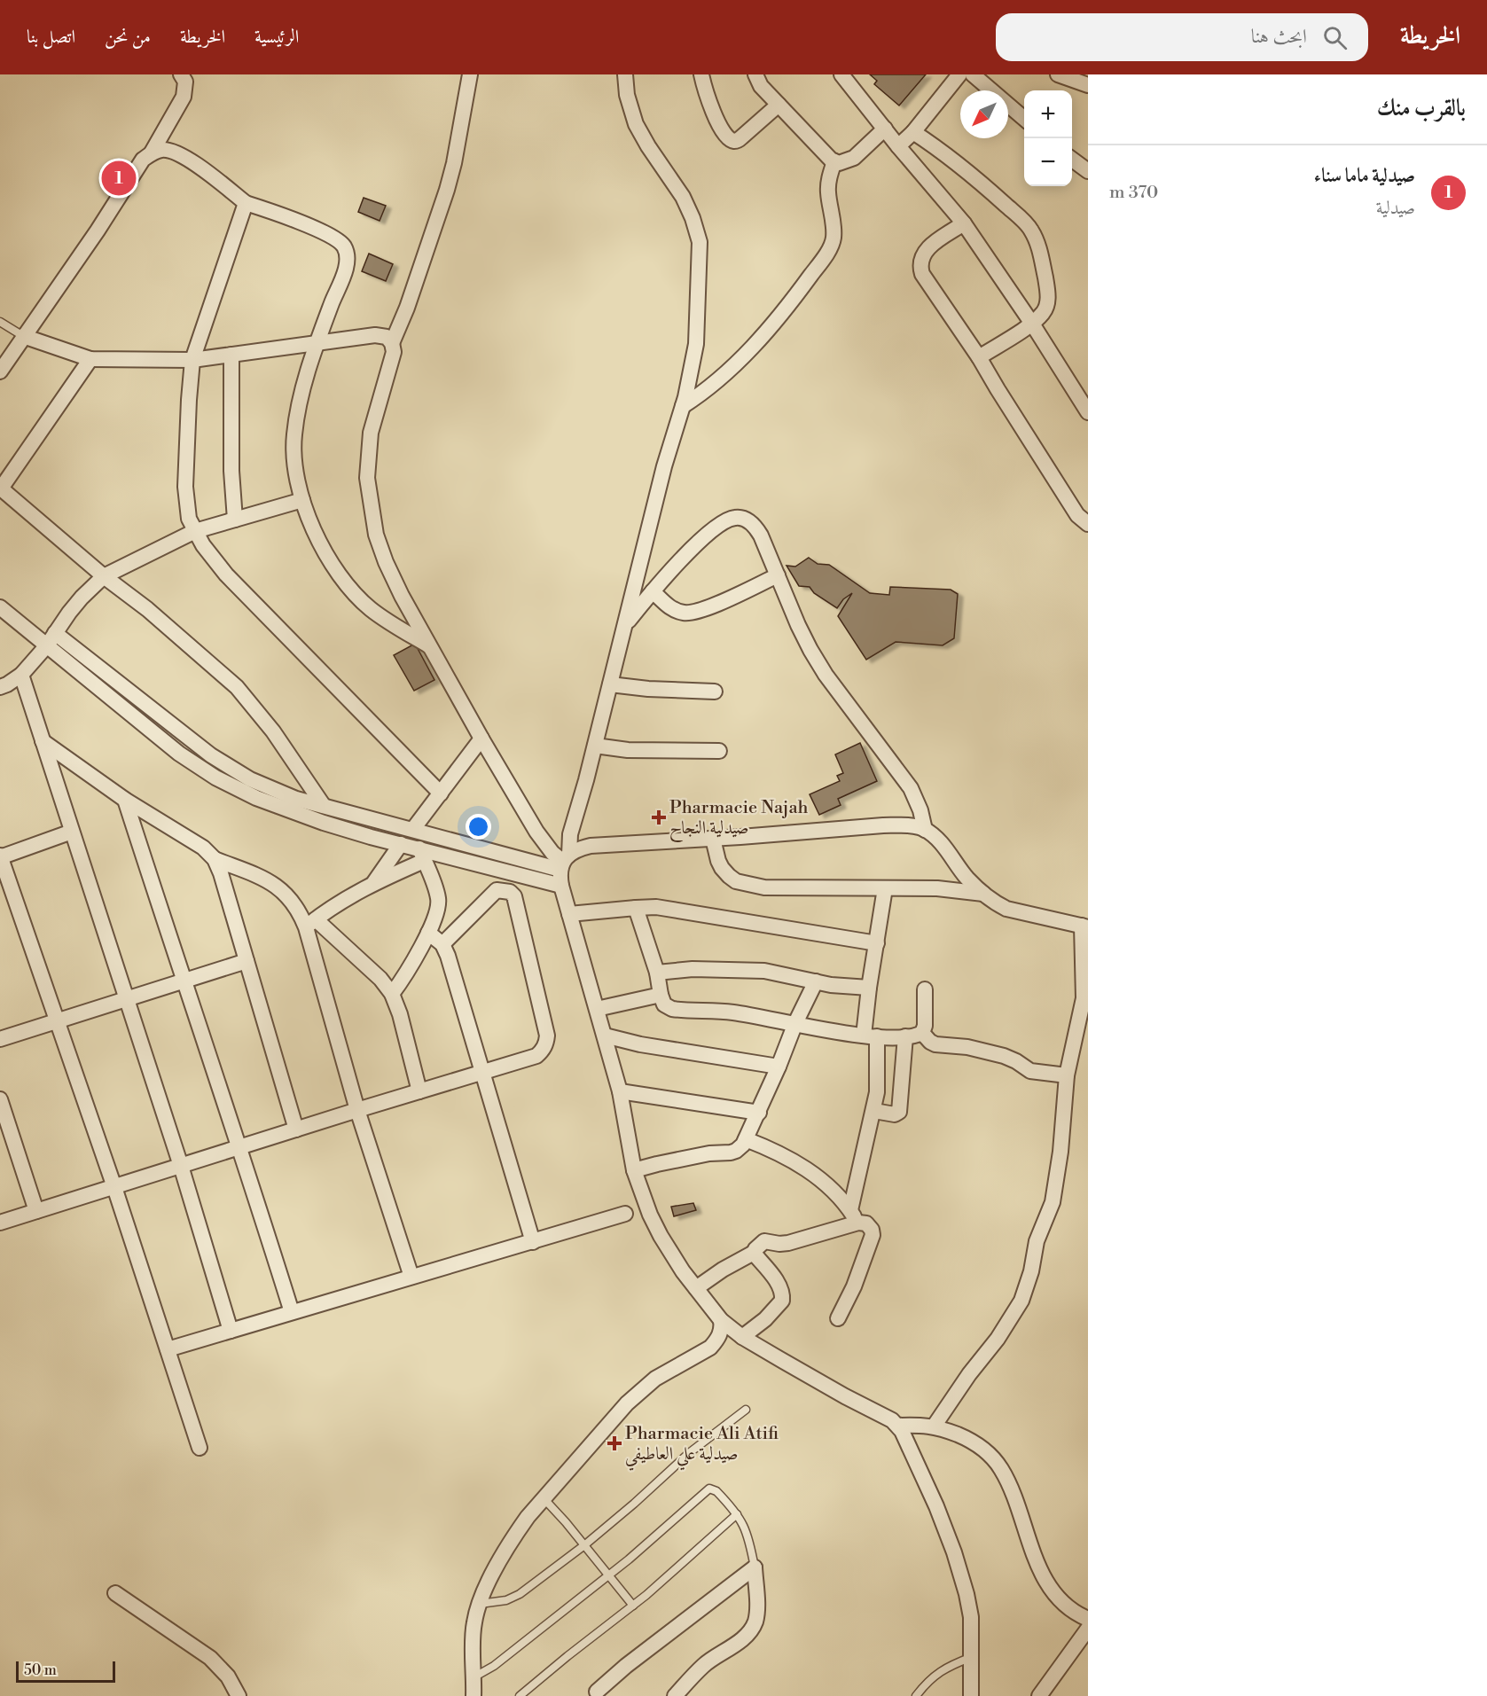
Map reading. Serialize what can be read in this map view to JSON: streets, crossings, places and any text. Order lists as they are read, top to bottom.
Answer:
{
  "places": {
    "health": ["Pharmacie Najah صيدلية النجاح", "Pharmacie Ali Atifi صيدلية علي العاطيفي"]
  },
  "scale_bar": "50 m",
  "north": "bottom left",
  "page": {
    "header": "الخريطة",
    "search": "ابحث هنا",
    "nav": [
      "الرئيسية",
      "الخريطة",
      "من نحن",
      "اتصل بنا"
    ],
    "heading": "بالقرب منك",
    "map_buttons": ["+", "−"],
    "list": [
      {
        "mark": "1",
        "name": "صيدلية ماما سناء",
        "note": "صيدلية",
        "value": "370 m"
      }
    ],
    "pins": "1",
    "scale": "50 m"
  }
}
